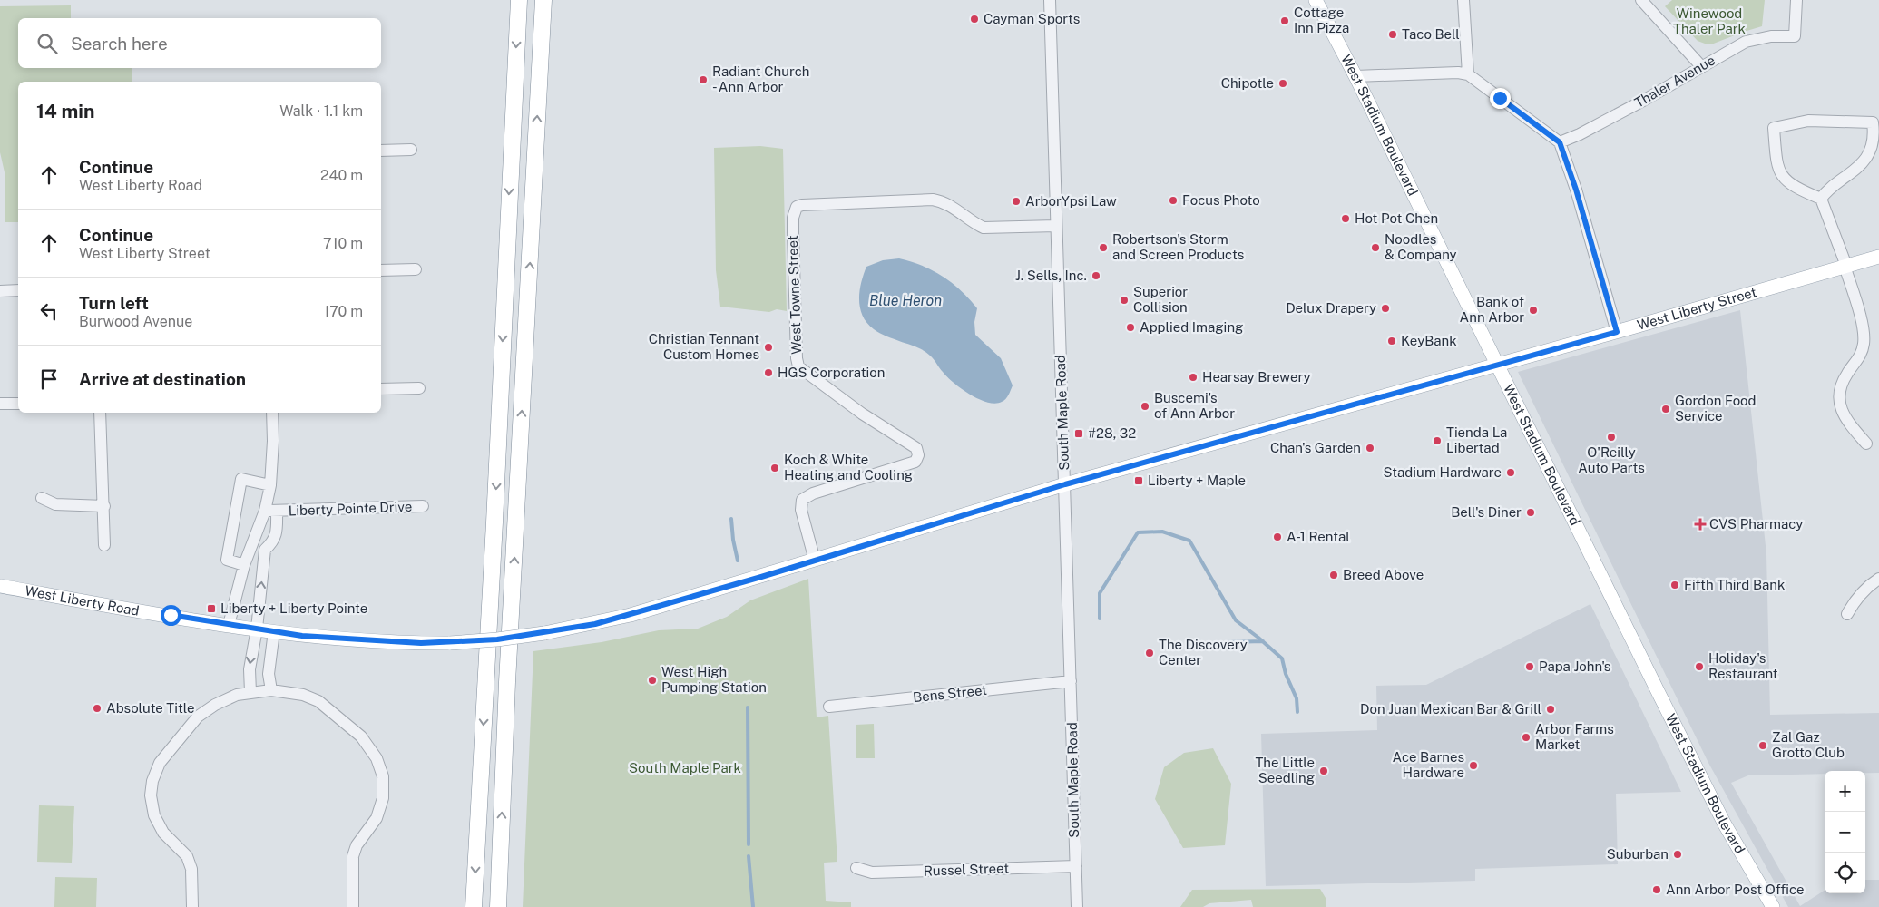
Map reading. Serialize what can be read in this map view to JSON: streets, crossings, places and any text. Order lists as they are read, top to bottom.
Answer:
{
  "streets": {
    "main road": ["West Stadium Boulevard", "West Liberty Street", "West Liberty Road"],
    "street": [
      "Thaler Avenue",
      "West Towne Street",
      "South Maple Road",
      "Liberty Pointe Drive",
      "Bens Street",
      "Russel Street"
    ]
  },
  "crossings": [
    ["West Stadium Boulevard", "West Liberty Street"],
    ["West Towne Street", "West Liberty Street"],
    ["West Towne Street", "South Maple Road"],
    ["West Liberty Street", "South Maple Road"],
    ["West Liberty Street", "West Liberty Road"],
    ["South Maple Road", "Bens Street"],
    ["South Maple Road", "Russel Street"],
    ["Liberty Pointe Drive", "West Liberty Road"]
  ],
  "water": ["Blue Heron"],
  "parks": ["Winewood Thaler Park", "South Maple Park"],
  "places": {
    "other": [
      "Cayman Sports",
      "Cottage Inn Pizza",
      "Taco Bell",
      "Radiant Church - Ann Arbor",
      "Chipotle",
      "Focus Photo",
      "ArborYpsi Law",
      "Hot Pot Chen",
      "Robertson's Storm and Screen Products",
      "Noodles & Company",
      "J. Sells, Inc.",
      "Superior Collision",
      "Delux Drapery",
      "Bank of Ann Arbor",
      "Applied Imaging",
      "KeyBank",
      "Christian Tennant Custom Homes",
      "HGS Corporation",
      "Hearsay Brewery",
      "Buscemi's of Ann Arbor",
      "Gordon Food Service",
      "O'Reilly Auto Parts",
      "Tienda La Libertad",
      "Chan's Garden",
      "Koch & White Heating and Cooling",
      "Stadium Hardware",
      "Bell's Diner",
      "A-1 Rental",
      "Breed Above",
      "Fifth Third Bank",
      "The Discovery Center",
      "Papa John's",
      "Holiday's Restaurant",
      "West High Pumping Station",
      "Absolute Title",
      "Don Juan Mexican Bar & Grill",
      "Arbor Farms Market",
      "Zal Gaz Grotto Club",
      "Ace Barnes Hardware",
      "The Little Seedling",
      "Suburban",
      "Ann Arbor Post Office"
    ],
    "transit": ["#28, 32", "Liberty + Maple", "Liberty + Liberty Pointe"],
    "health": ["CVS Pharmacy"]
  },
  "page": {
    "search": "Search here",
    "heading": ["14 min", "Walk · 1.1 km"],
    "list": [
      ["Continue", "West Liberty Road", "240 m"],
      ["Continue", "West Liberty Street", "710 m"],
      ["Turn left", "Burwood Avenue", "170 m"],
      "Arrive at destination"
    ],
    "map_buttons": ["+", "−"]
  }
}
